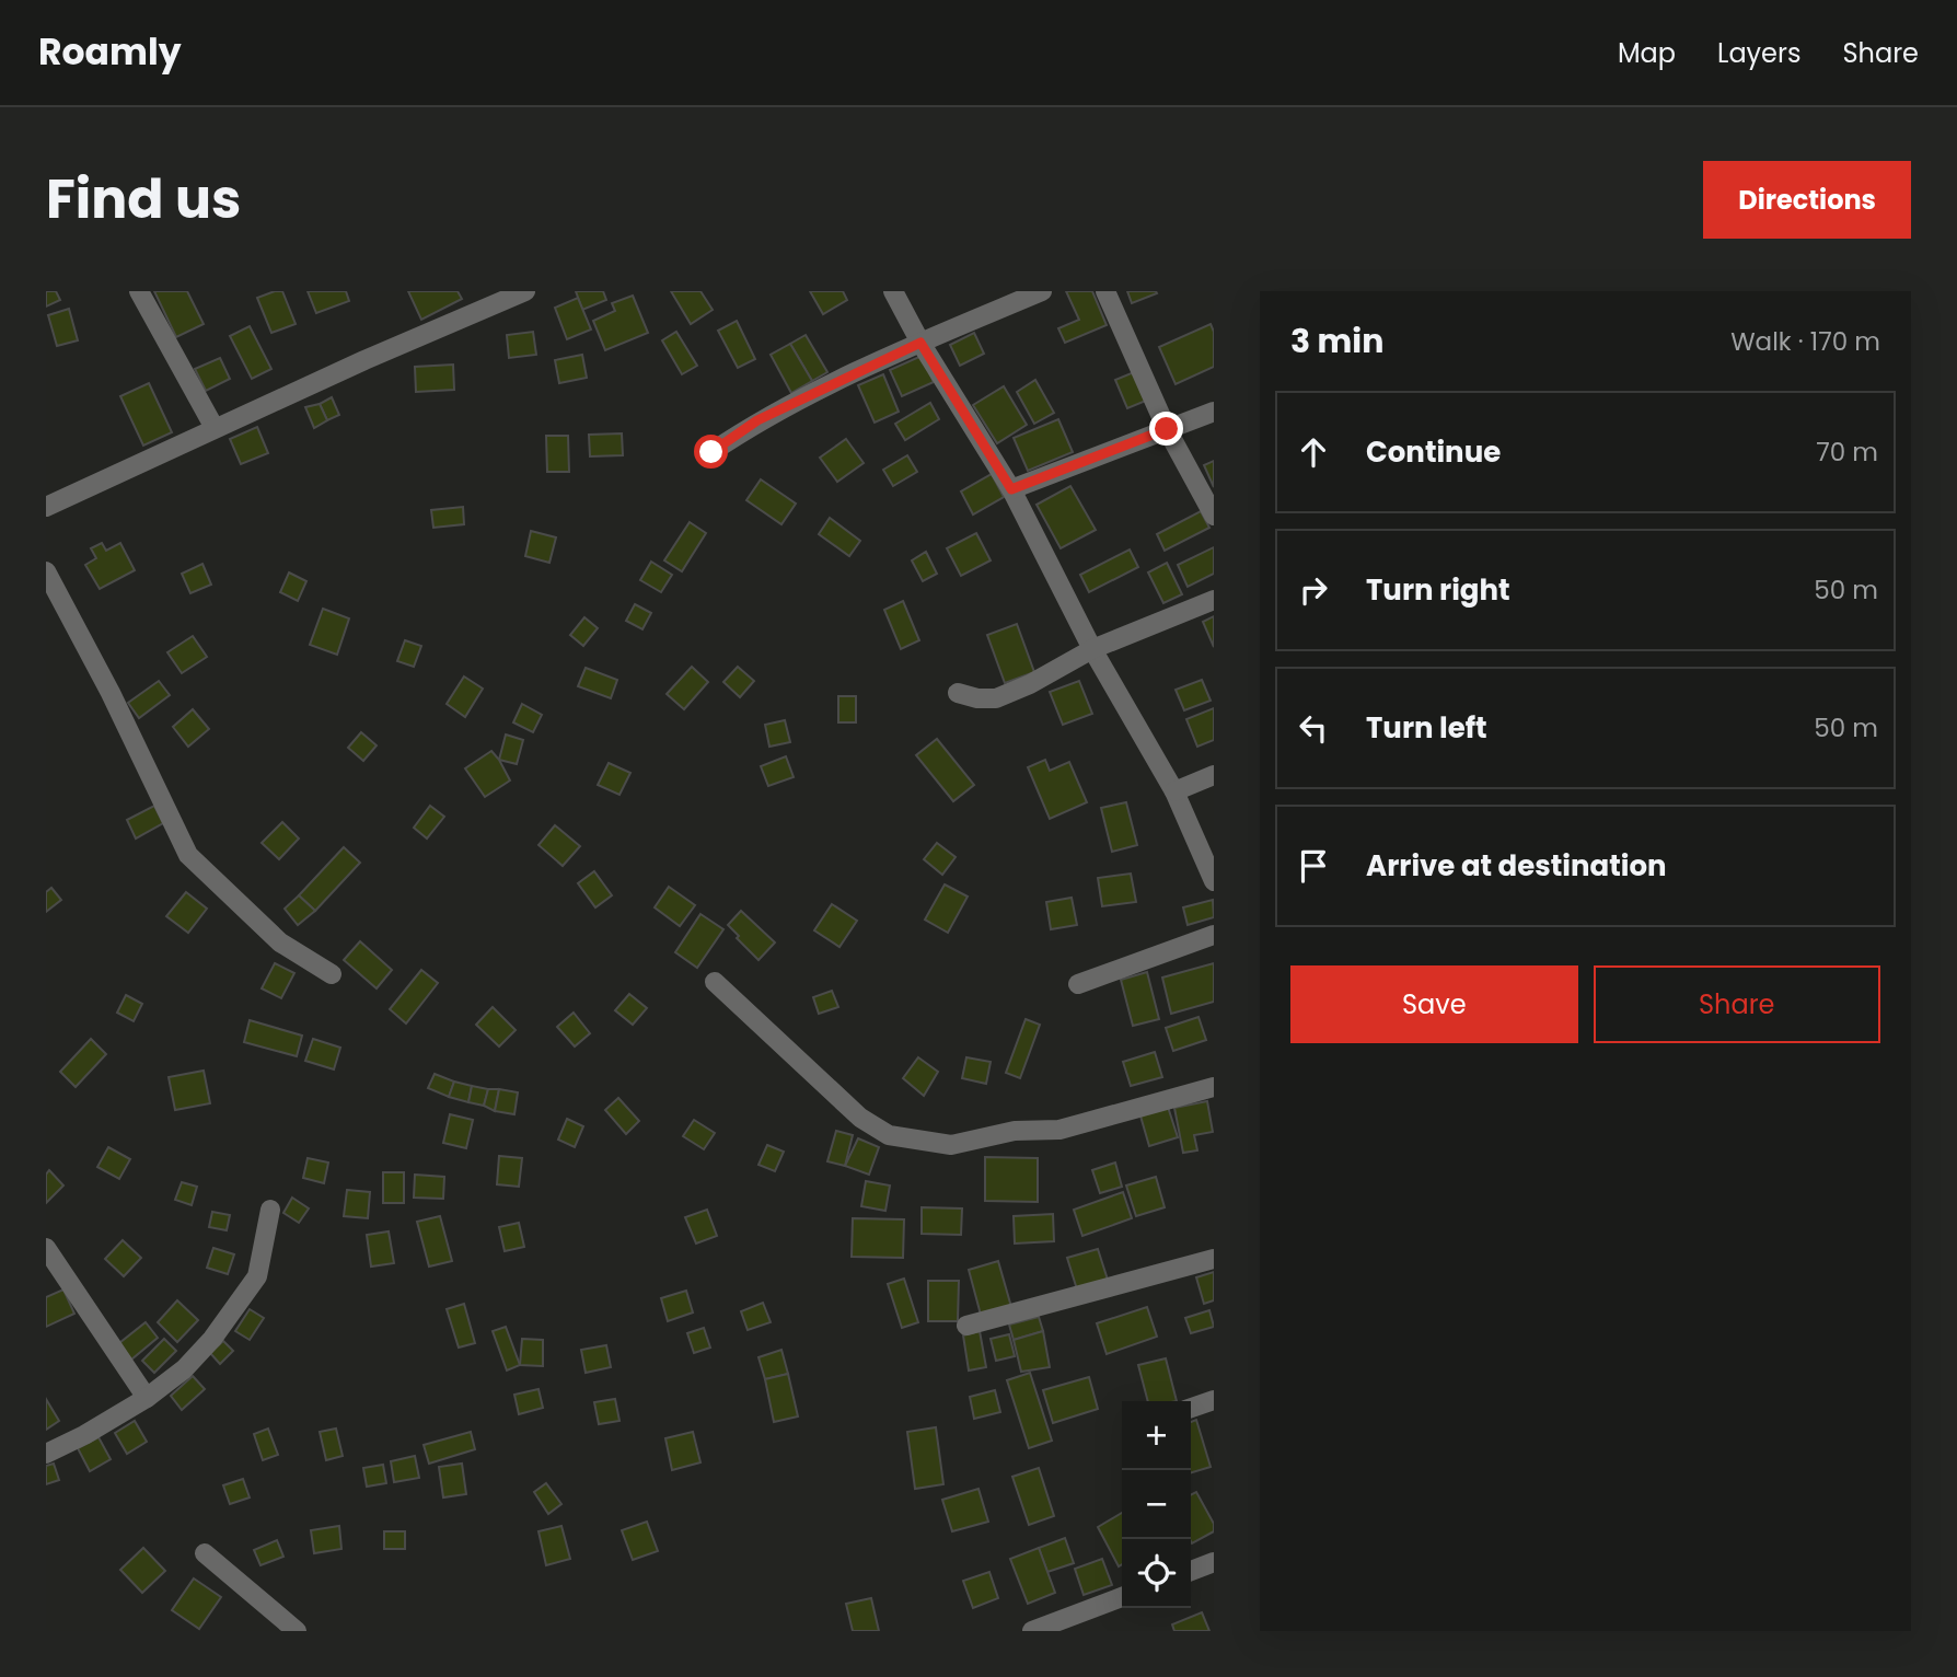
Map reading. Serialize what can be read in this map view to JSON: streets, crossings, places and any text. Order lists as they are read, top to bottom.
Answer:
{
  "page": {
    "header": "Roamly",
    "nav": ["Map", "Layers", "Share"],
    "title": "Find us",
    "buttons": [
      "Directions",
      ["Save", "Share"]
    ],
    "heading": ["3 min", "Walk · 170 m"],
    "list": [
      ["Continue", "70 m"],
      ["Turn right", "50 m"],
      ["Turn left", "50 m"],
      "Arrive at destination"
    ],
    "map_buttons": ["+", "−"]
  }
}
